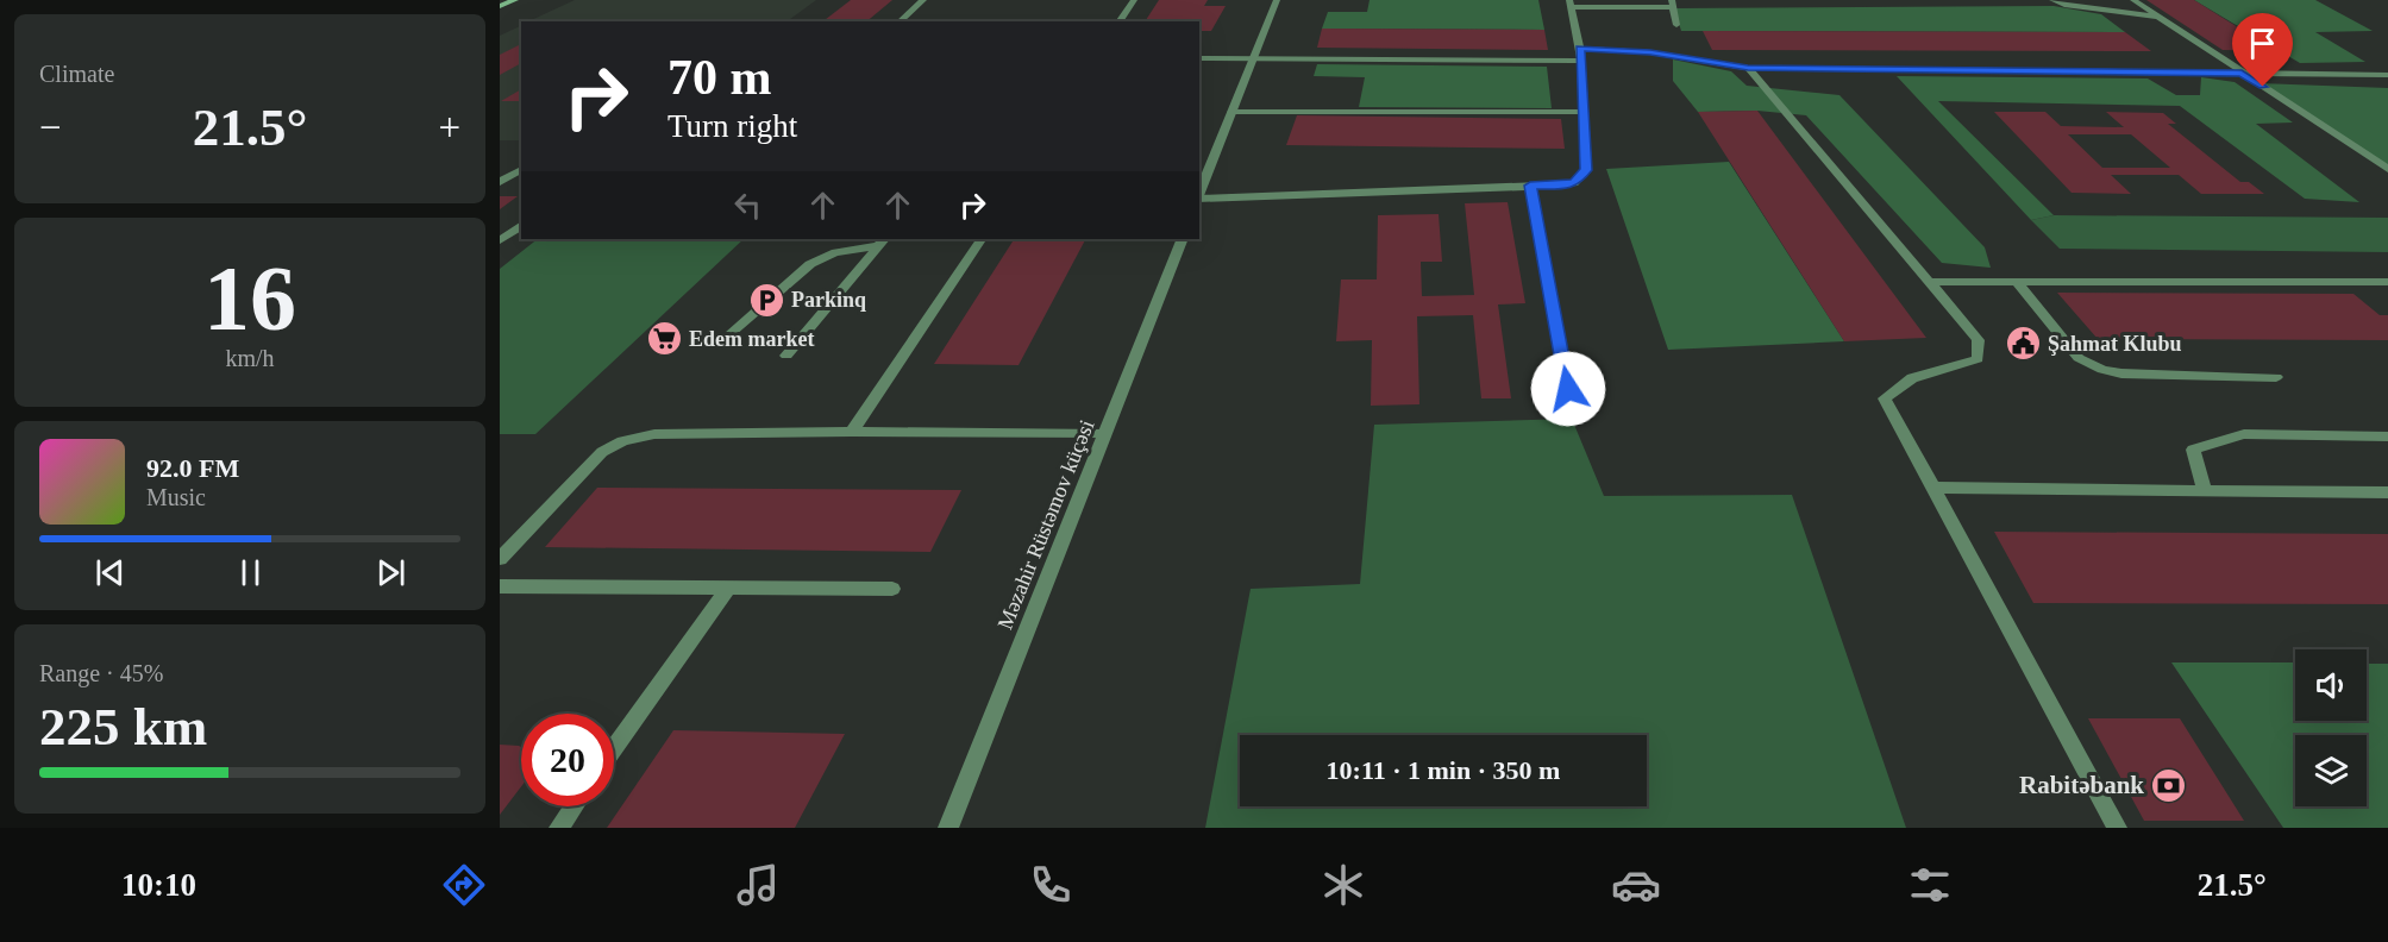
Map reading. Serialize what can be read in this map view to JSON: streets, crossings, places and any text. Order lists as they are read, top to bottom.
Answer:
{
  "streets": {
    "street": ["Məzahir Rüstəmov küçəsi"]
  },
  "places": {
    "parking": ["Parkinq"],
    "supermarket": ["Edem market"],
    "public building": ["Şahmat Klubu"],
    "bank": ["Rabitəbank"]
  },
  "page": {
    "tile": [
      "Climate",
      ["16", "km/h"],
      ["Range · 45%", "225 km"]
    ],
    "turn": ["70 m", "Turn right"],
    "heat": ["−", "21.5°", "+"],
    "song": ["92.0 FM", "Music"],
    "limit": "20",
    "trip": "10:11 · 1 min · 350 m",
    "tabs": ["10:10", "21.5°"]
  }
}
